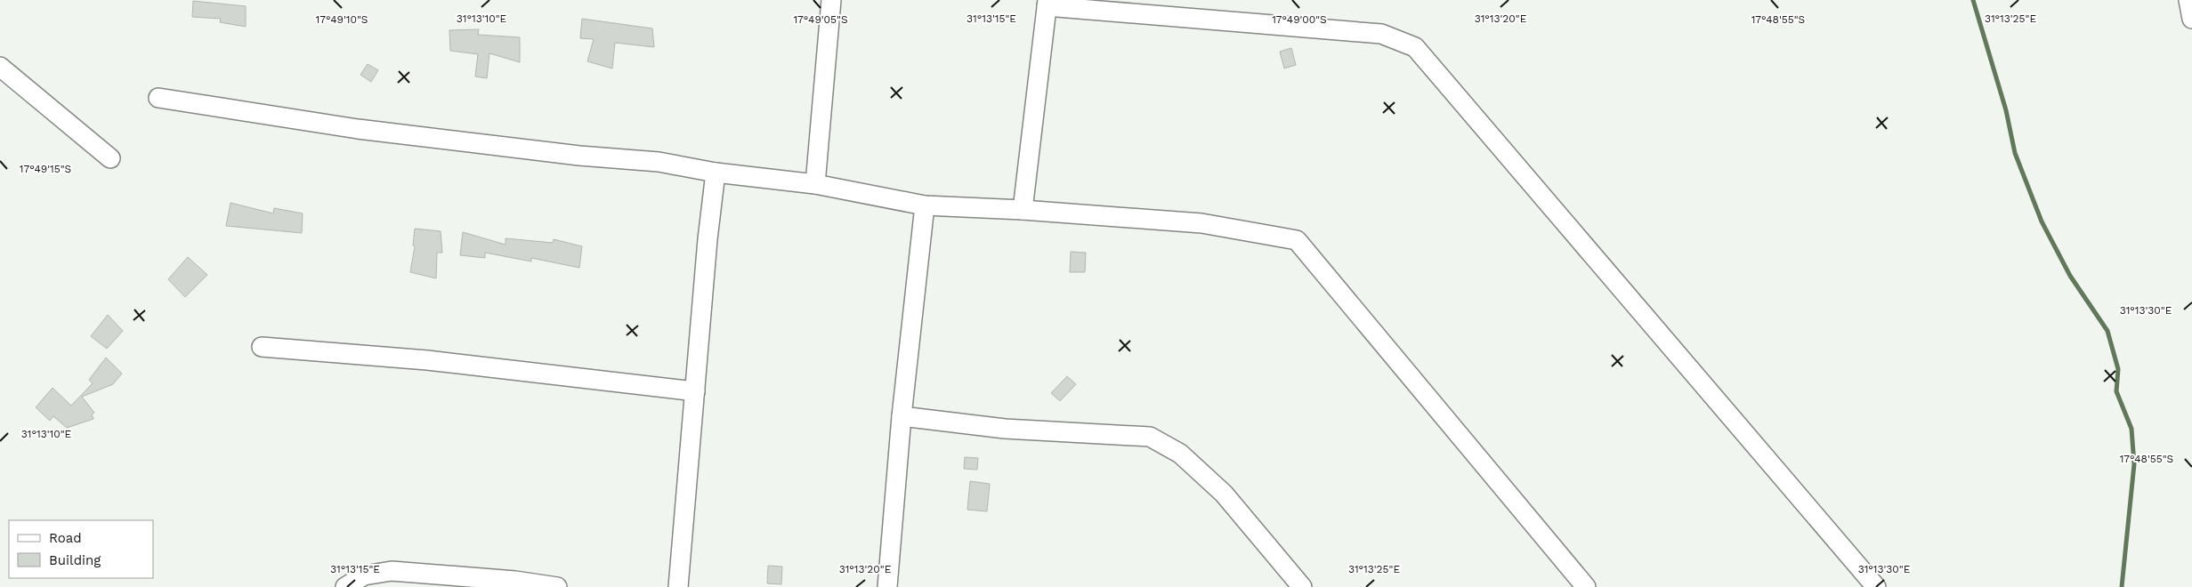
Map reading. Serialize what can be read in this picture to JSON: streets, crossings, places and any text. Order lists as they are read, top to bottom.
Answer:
{
  "legend": ["Road", "Building"],
  "coordinates": [
    "31°13'10\"E",
    "31°13'15\"E",
    "31°13'20\"E",
    "31°13'25\"E",
    "17°49'10\"S",
    "17°49'05\"S",
    "17°49'00\"S",
    "17°48'55\"S",
    "17°49'15\"S",
    "31°13'30\"E"
  ]
}
